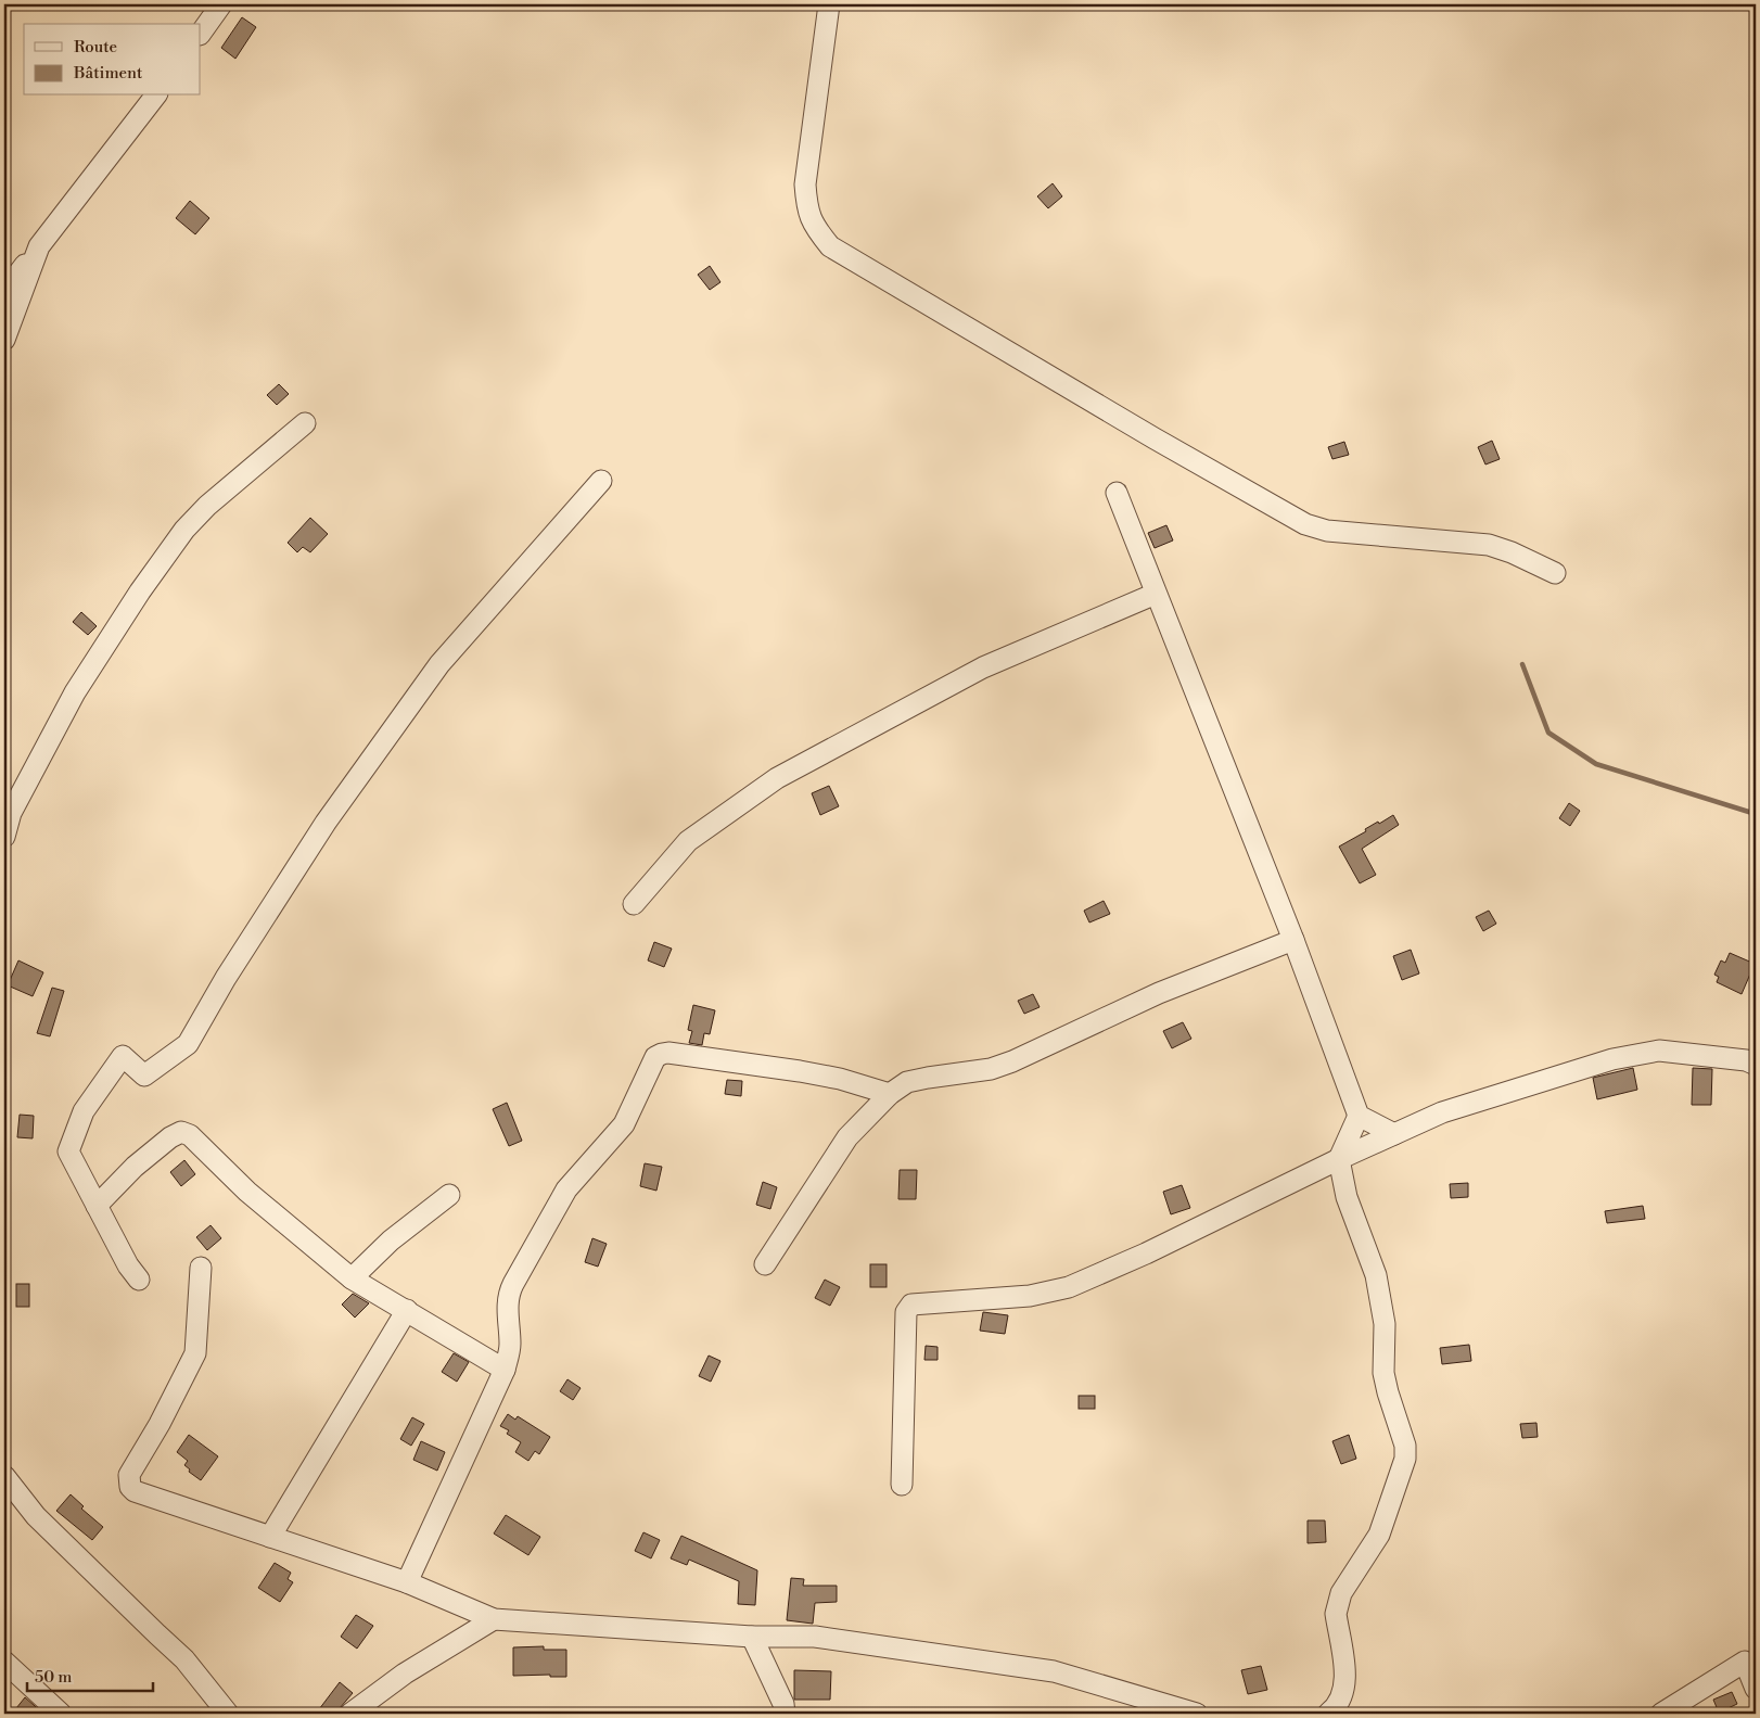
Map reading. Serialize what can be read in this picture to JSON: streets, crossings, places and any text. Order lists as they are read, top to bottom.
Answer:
{
  "legend": ["Route", "Bâtiment"],
  "scale_bar": "50 m"
}
